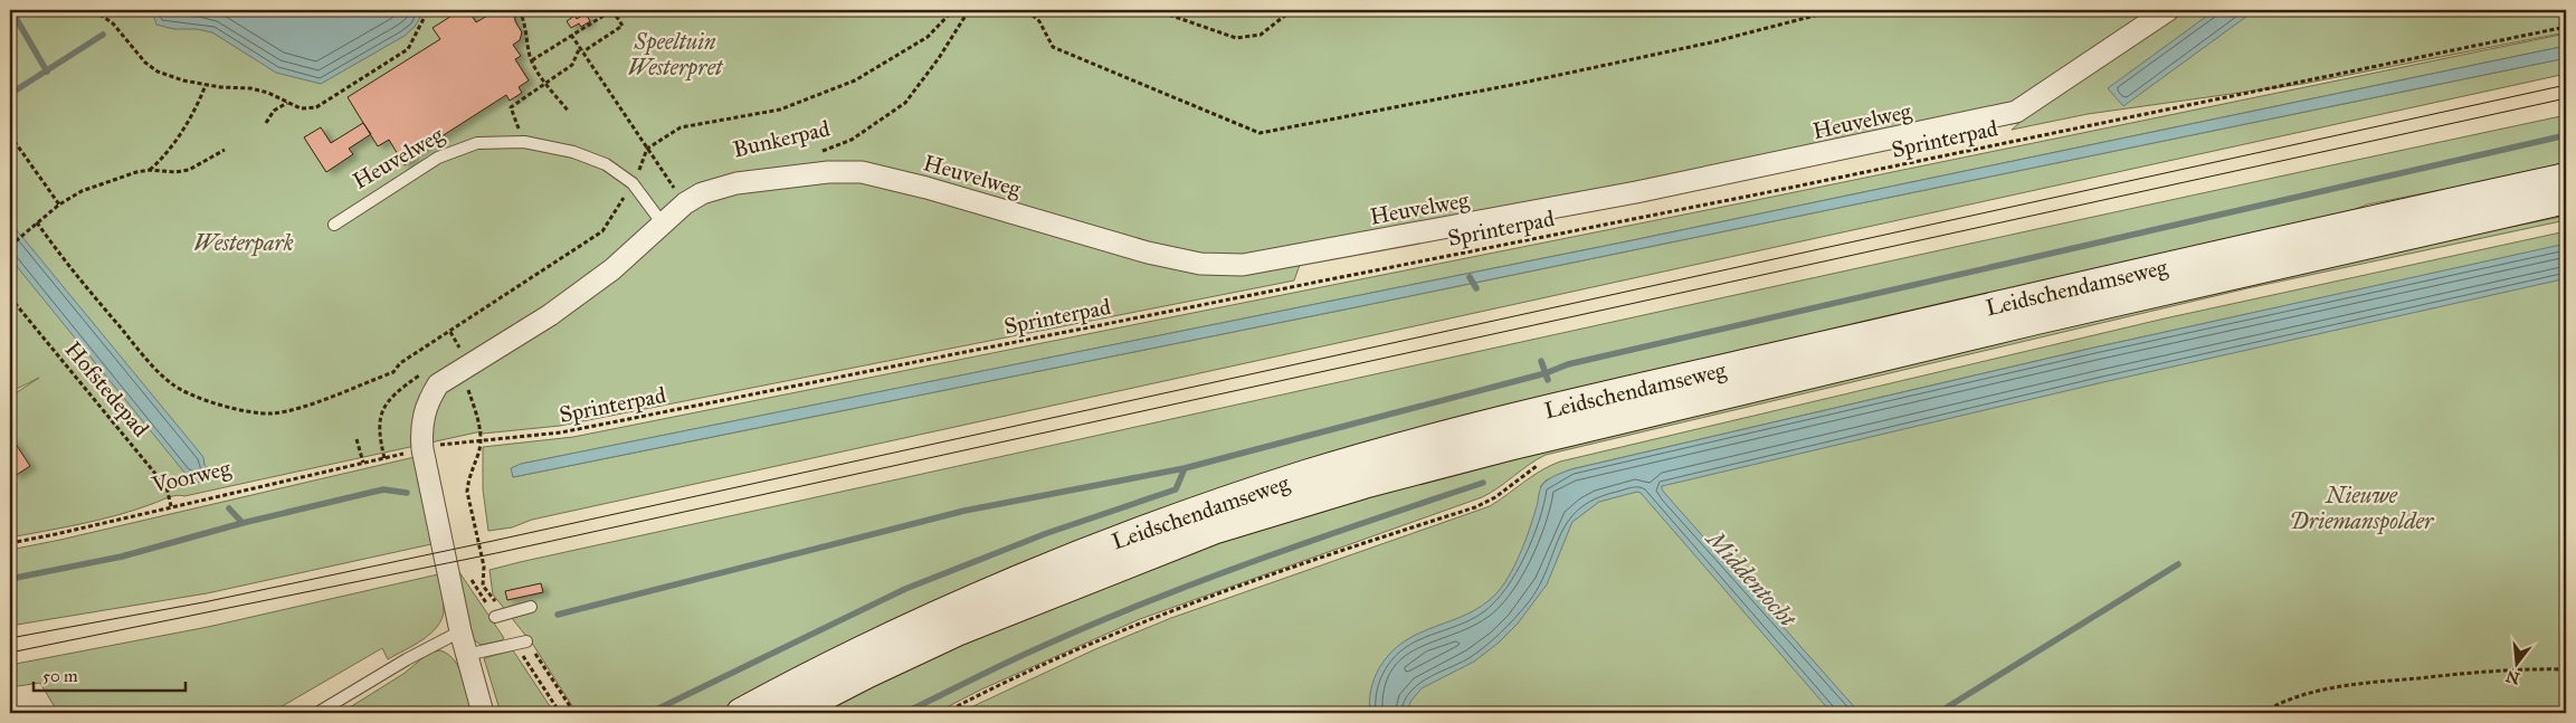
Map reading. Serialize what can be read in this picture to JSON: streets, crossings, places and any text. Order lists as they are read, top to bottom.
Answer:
{
  "streets": {
    "main road": ["Leidschendamseweg"],
    "street": ["Heuvelweg"],
    "path": [
      "Bunkerpad",
      "Sprinterpad",
      "Hofstedepad",
      "Voorweg"
    ]
  },
  "crossings": [
    ["Heuvelweg", "Sprinterpad"],
    ["Hofstedepad", "Voorweg"]
  ],
  "water": ["Middentocht"],
  "parks": ["Speeltuin Westerpret", "Westerpark", "Nieuwe Driemanspolder"],
  "scale_bar": "50 m",
  "north": "bottom"
}
